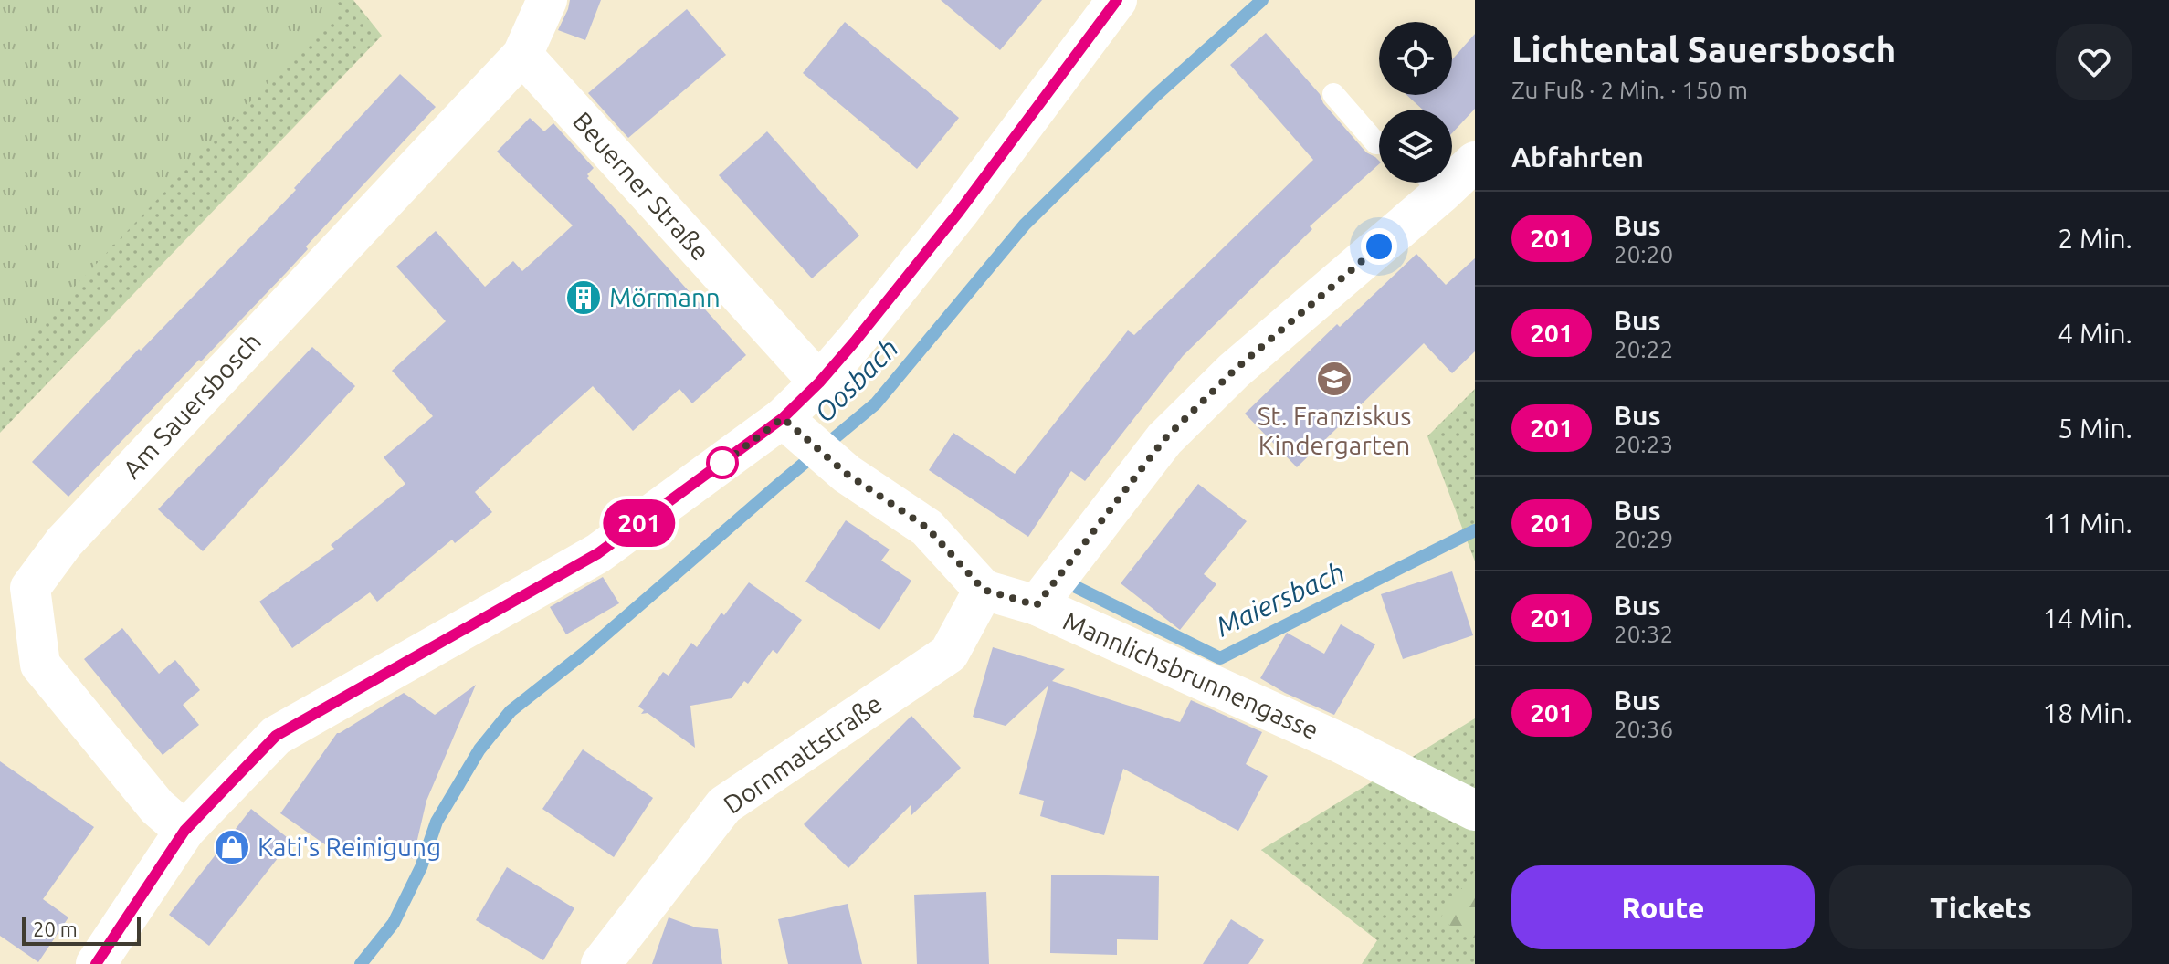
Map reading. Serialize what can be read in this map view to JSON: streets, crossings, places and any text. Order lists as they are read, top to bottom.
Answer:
{
  "streets": {
    "street": [
      "Beuerner Straße",
      "Am Sauersbosch",
      "Mannlichsbrunnengasse",
      "Dornmattstraße"
    ]
  },
  "crossings": [
    ["Beuerner Straße", "Am Sauersbosch"],
    ["Mannlichsbrunnengasse", "Dornmattstraße"]
  ],
  "water": ["Oosbach", "Maiersbach"],
  "places": {
    "building": ["Mörmann"],
    "school or university": ["St. Franziskus Kindergarten"],
    "shop": ["Kati's Reinigung"]
  },
  "lines": ["bus line 201"],
  "scale_bar": "20 m",
  "page": {
    "on_map": "201",
    "heading": [
      ["Lichtental Sauersbosch", "Zu Fuß · 2 Min. · 150 m"],
      "Abfahrten"
    ],
    "list": [
      {
        "mark": "201",
        "name": "Bus",
        "note": "20:20",
        "value": "2 Min."
      },
      {
        "mark": "201",
        "name": "Bus",
        "note": "20:22",
        "value": "4 Min."
      },
      {
        "mark": "201",
        "name": "Bus",
        "note": "20:23",
        "value": "5 Min."
      },
      {
        "mark": "201",
        "name": "Bus",
        "note": "20:29",
        "value": "11 Min."
      },
      {
        "mark": "201",
        "name": "Bus",
        "note": "20:32",
        "value": "14 Min."
      },
      {
        "mark": "201",
        "name": "Bus",
        "note": "20:36",
        "value": "18 Min."
      }
    ],
    "buttons": ["Route", "Tickets"],
    "scale": "20 m"
  }
}
